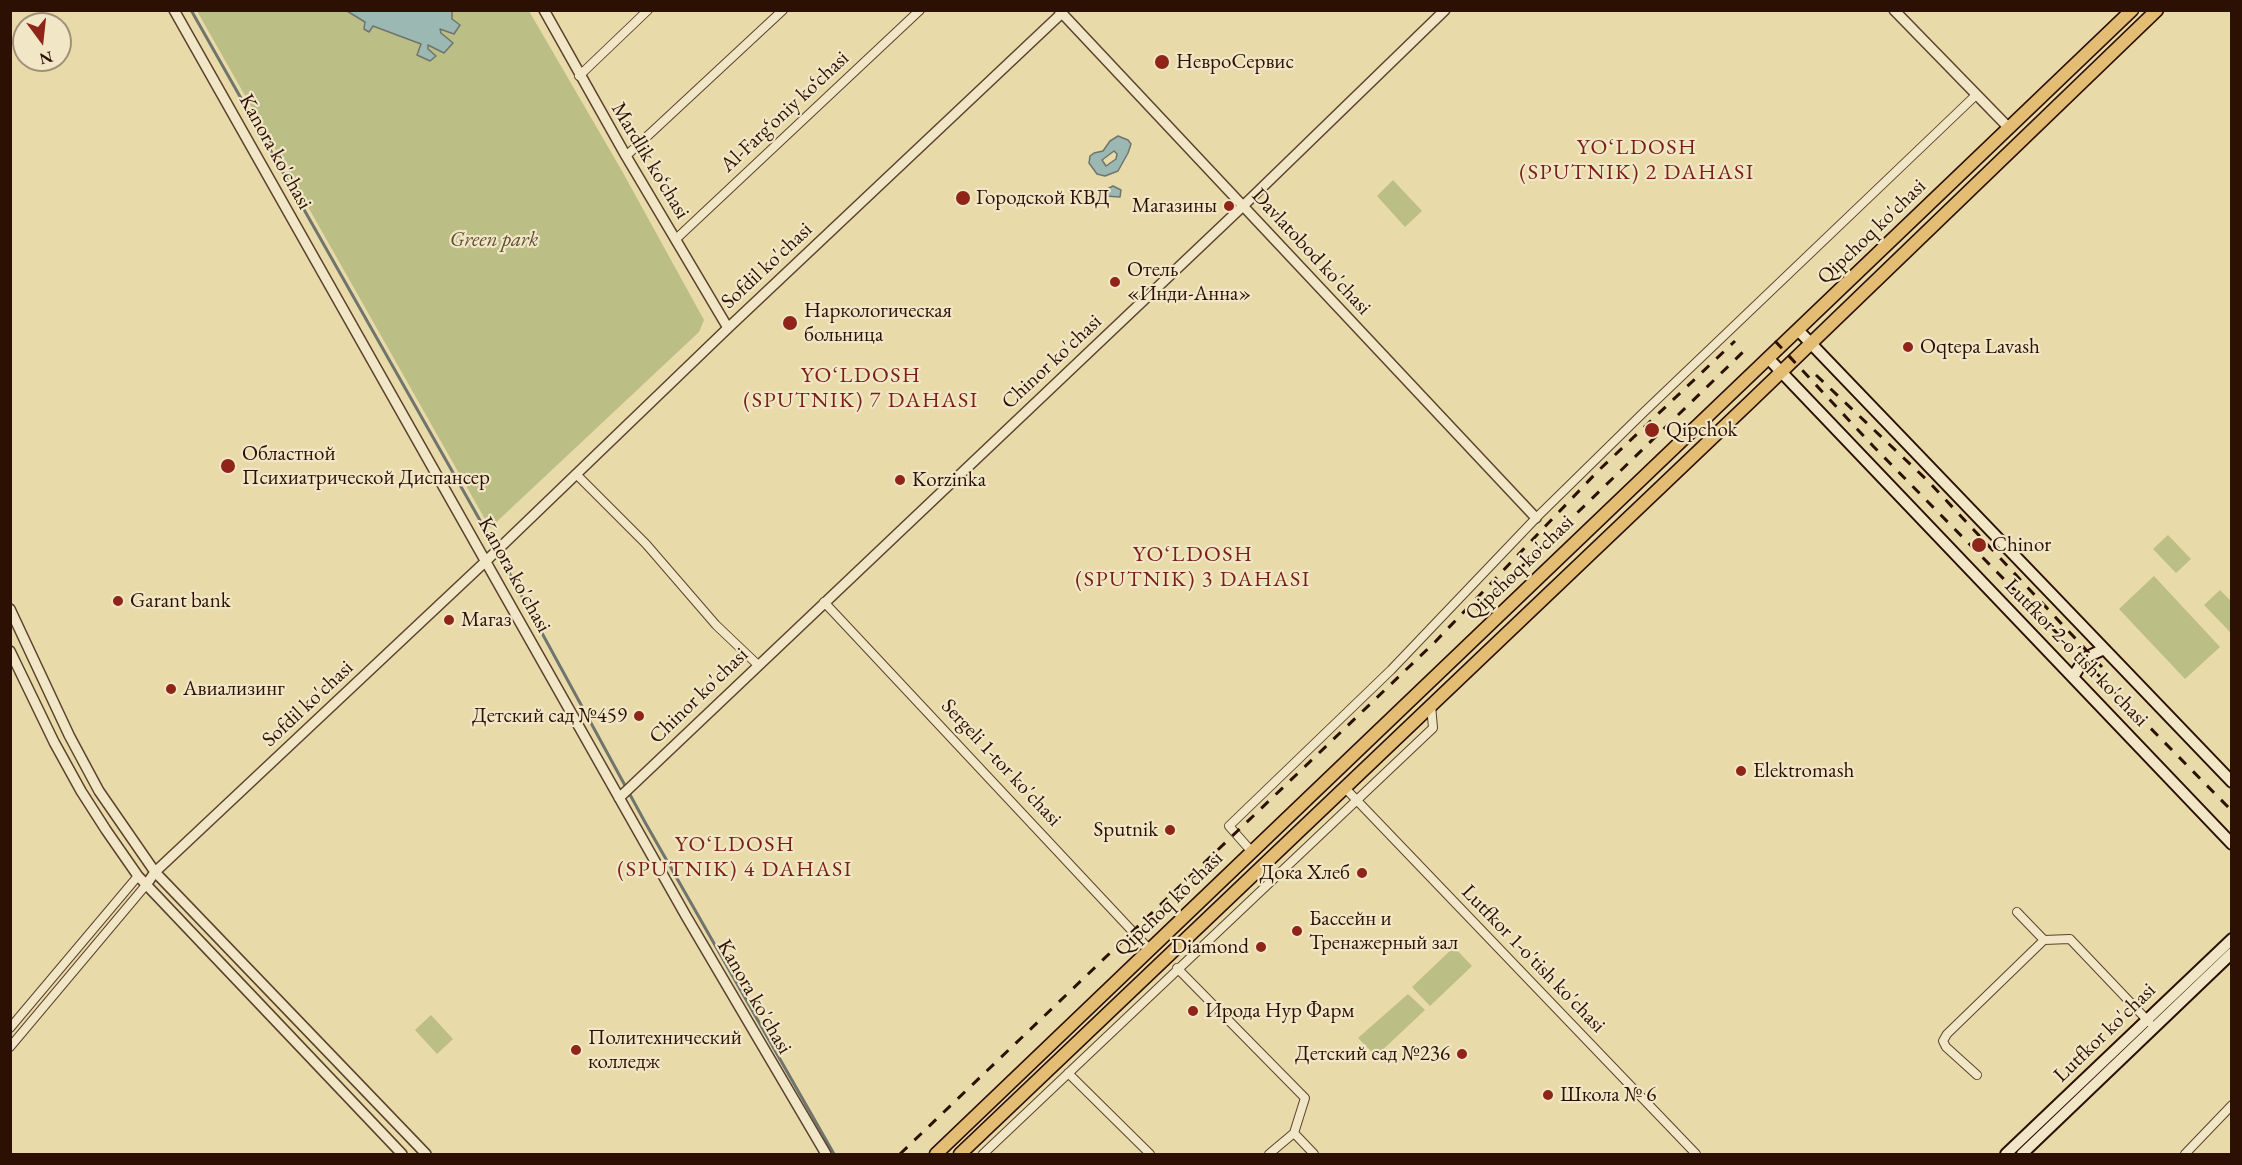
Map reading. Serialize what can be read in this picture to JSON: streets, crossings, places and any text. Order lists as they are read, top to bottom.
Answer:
{
  "streets": {
    "main road": ["Qipchoq ko'chasi", "Lutfkor 2-o'tish ko'chasi", "Lutfkor ko'chasi"],
    "street": [
      "Al-Farg‘oniy ko‘chasi",
      "Kanora ko'chasi",
      "Mardlik ko‘chasi",
      "Davlatobod ko'chasi",
      "Sofdil ko'chasi",
      "Chinor ko'chasi",
      "Sergeli 1-tor ko'chasi",
      "Lutfkor 1-o'tish ko'chasi"
    ]
  },
  "crossings": [
    ["Al-Farg‘oniy ko‘chasi", "Mardlik ko‘chasi"],
    ["Kanora ko'chasi", "Sofdil ko'chasi"],
    ["Kanora ko'chasi", "Chinor ko'chasi"],
    ["Mardlik ko‘chasi", "Sofdil ko'chasi"],
    ["Qipchoq ko'chasi", "Lutfkor 2-o'tish ko'chasi"],
    ["Qipchoq ko'chasi", "Sergeli 1-tor ko'chasi"],
    ["Qipchoq ko'chasi", "Lutfkor 1-o'tish ko'chasi"],
    ["Davlatobod ko'chasi", "Sofdil ko'chasi"],
    ["Davlatobod ko'chasi", "Chinor ko'chasi"],
    ["Chinor ko'chasi", "Sergeli 1-tor ko'chasi"]
  ],
  "districts": [
    "YO‘LDOSH (SPUTNIK) 2 DAHASI",
    "YO‘LDOSH (SPUTNIK) 7 DAHASI",
    "YO‘LDOSH (SPUTNIK) 3 DAHASI",
    "YO‘LDOSH (SPUTNIK) 4 DAHASI"
  ],
  "parks": ["Green park"],
  "places": [
    "НевроСервис",
    "Городской КВД",
    "Магазины",
    "Отель «Инди-Анна»",
    "Наркологическая больница",
    "Oqtepa Lavash",
    "Qipchok",
    "Областной Психиатрической Диспансер",
    "Korzinka",
    "Chinor",
    "Garant bank",
    "Магаз",
    "Авиализинг",
    "Детский сад №459",
    "Elektromash",
    "Sputnik",
    "Дока Хлеб",
    "Бассейн и Тренажерный зал",
    "Diamond",
    "Ирода Нур Фарм",
    "Политехнический колледж",
    "Детский сад №236",
    "Школа № 6"
  ],
  "north": "bottom"
}
